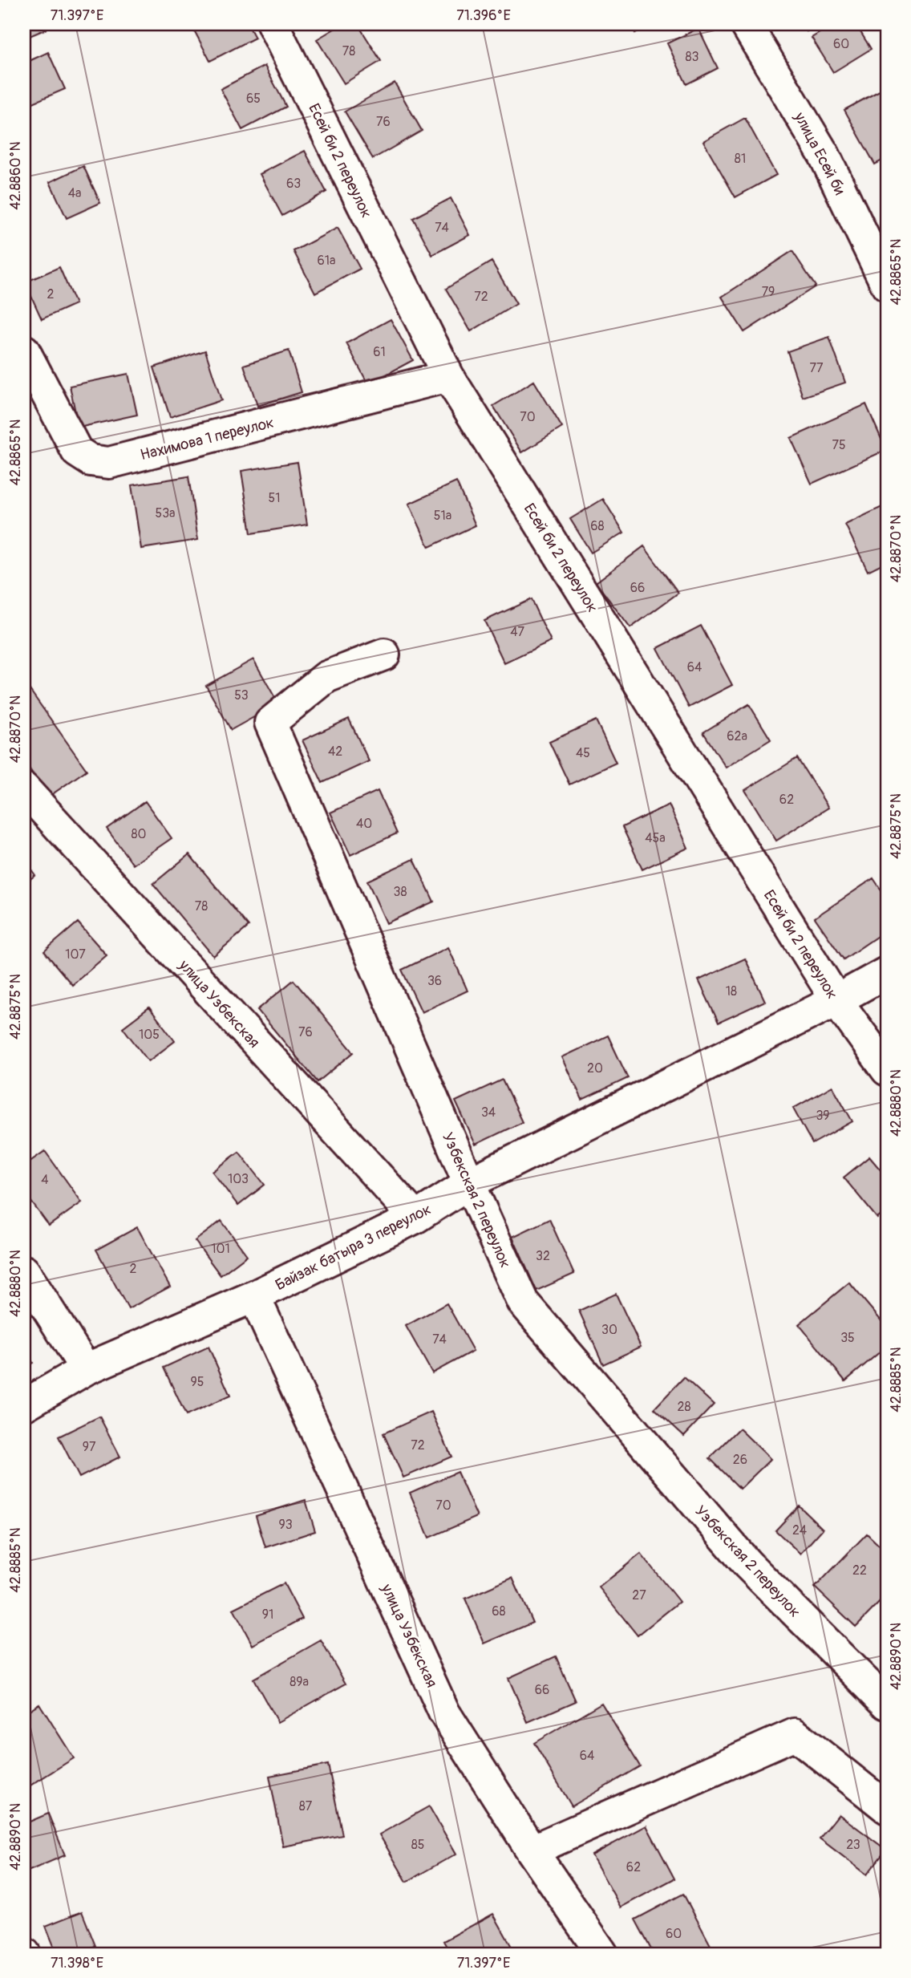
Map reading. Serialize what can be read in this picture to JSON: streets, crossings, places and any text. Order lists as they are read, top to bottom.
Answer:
{
  "streets": {
    "street": [
      "улица Есей би",
      "Есей би 2 переулок",
      "Нахимова 1 переулок",
      "улица Узбекская",
      "Узбекская 2 переулок",
      "Байзак батыра 3 переулок"
    ]
  },
  "crossings": [
    ["Есей би 2 переулок", "Нахимова 1 переулок"],
    ["Есей би 2 переулок", "Байзак батыра 3 переулок"],
    ["улица Узбекская", "Байзак батыра 3 переулок"],
    ["Узбекская 2 переулок", "Байзак батыра 3 переулок"]
  ],
  "house_numbers": [
    "60",
    "78",
    "83",
    "65",
    "76",
    "81",
    "63",
    "4а",
    "74",
    "61а",
    "79",
    "2",
    "72",
    "61",
    "77",
    "70",
    "75",
    "51",
    "53а",
    "51а",
    "68",
    "66",
    "47",
    "64",
    "53",
    "62а",
    "42",
    "45",
    "62",
    "40",
    "80",
    "45а",
    "38",
    "78",
    "107",
    "36",
    "18",
    "76",
    "105",
    "20",
    "34",
    "39",
    "103",
    "4",
    "101",
    "32",
    "2",
    "30",
    "35",
    "74",
    "95",
    "28",
    "72",
    "97",
    "26",
    "70",
    "93",
    "24",
    "22",
    "27",
    "68",
    "91",
    "89а",
    "66",
    "64",
    "87",
    "85",
    "23",
    "62",
    "60"
  ],
  "coordinates": [
    "71.397°E",
    "71.396°E",
    "42.8860°N",
    "42.8865°N",
    "42.8870°N",
    "42.8875°N",
    "42.8880°N",
    "42.8885°N",
    "42.8890°N",
    "71.398°E"
  ]
}
